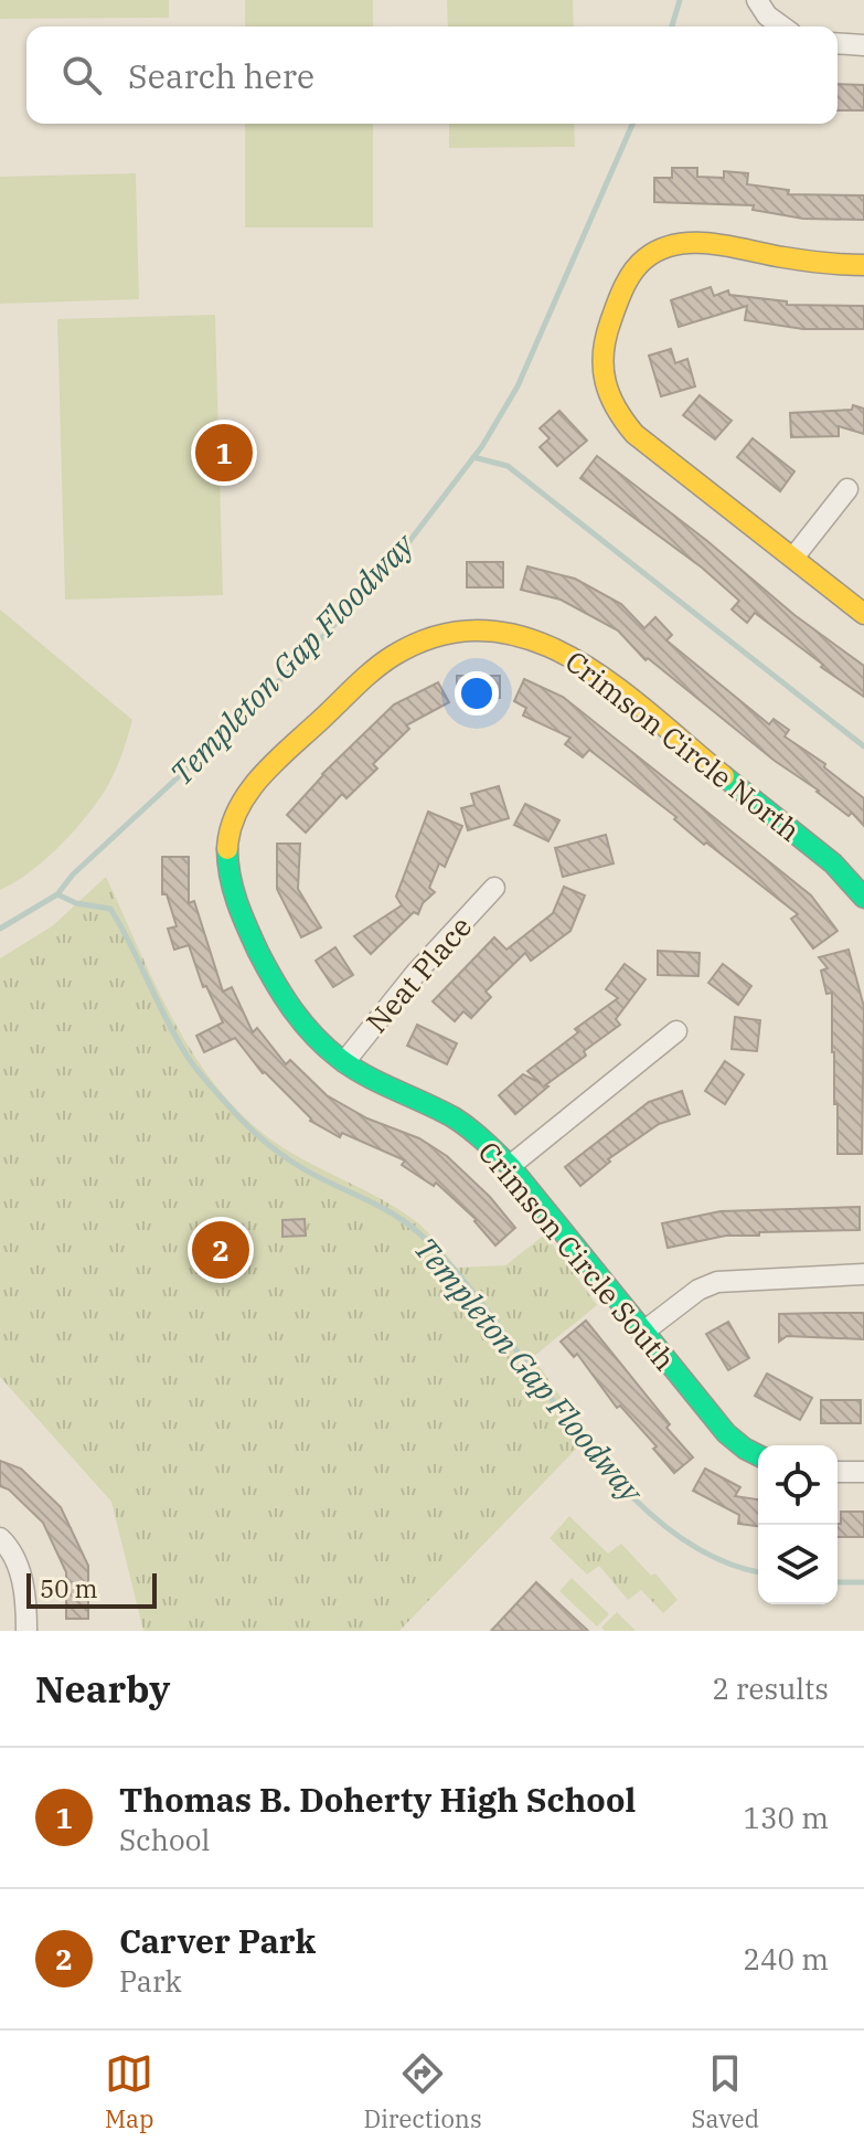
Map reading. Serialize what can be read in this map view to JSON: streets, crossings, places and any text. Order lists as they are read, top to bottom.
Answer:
{
  "streets": {
    "street": ["Crimson Circle North", "Neat Place", "Crimson Circle South"]
  },
  "crossings": [
    ["Crimson Circle North", "Crimson Circle South"],
    ["Neat Place", "Crimson Circle South"]
  ],
  "water": ["Templeton Gap Floodway"],
  "scale_bar": "50 m",
  "page": {
    "search": "Search here",
    "pins": ["1", "2"],
    "scale": "50 m",
    "heading": ["Nearby", "2 results"],
    "list": [
      {
        "mark": "1",
        "name": "Thomas B. Doherty High School",
        "note": "School",
        "value": "130 m"
      },
      {
        "mark": "2",
        "name": "Carver Park",
        "note": "Park",
        "value": "240 m"
      }
    ],
    "nav": ["Map", "Directions", "Saved"]
  }
}
